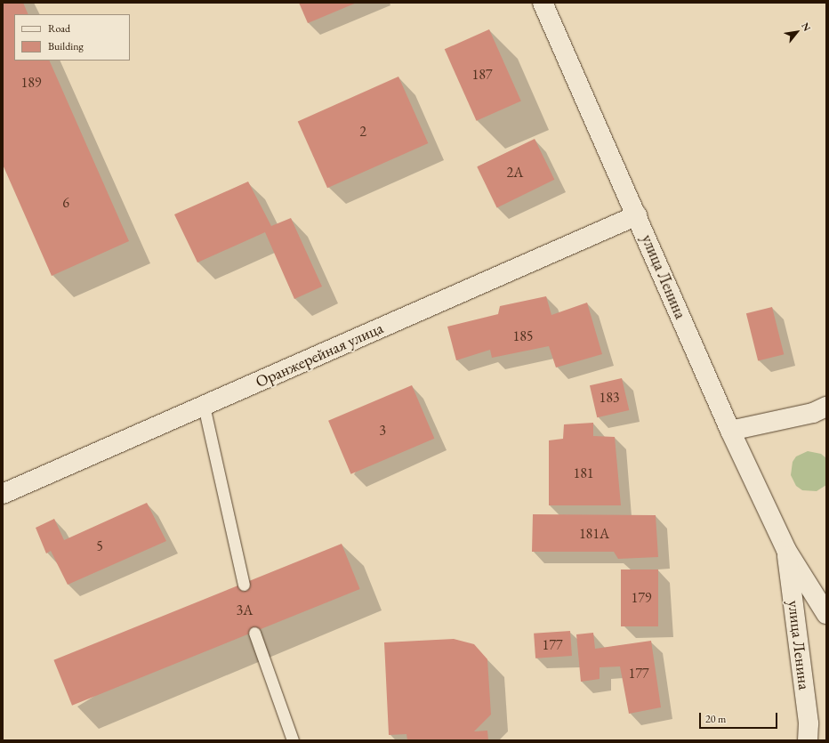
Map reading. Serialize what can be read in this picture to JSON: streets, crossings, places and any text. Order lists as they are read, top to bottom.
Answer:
{
  "streets": {
    "main road": ["улица Ленина", "Оранжерейная улица"]
  },
  "crossings": [
    ["улица Ленина", "Оранжерейная улица"]
  ],
  "house_numbers": [
    "187",
    "189",
    "2",
    "2А",
    "6",
    "185",
    "183",
    "3",
    "181",
    "181А",
    "5",
    "179",
    "3А",
    "177",
    "177"
  ],
  "legend": ["Road", "Building"],
  "scale_bar": "20 m",
  "north": "top right"
}
